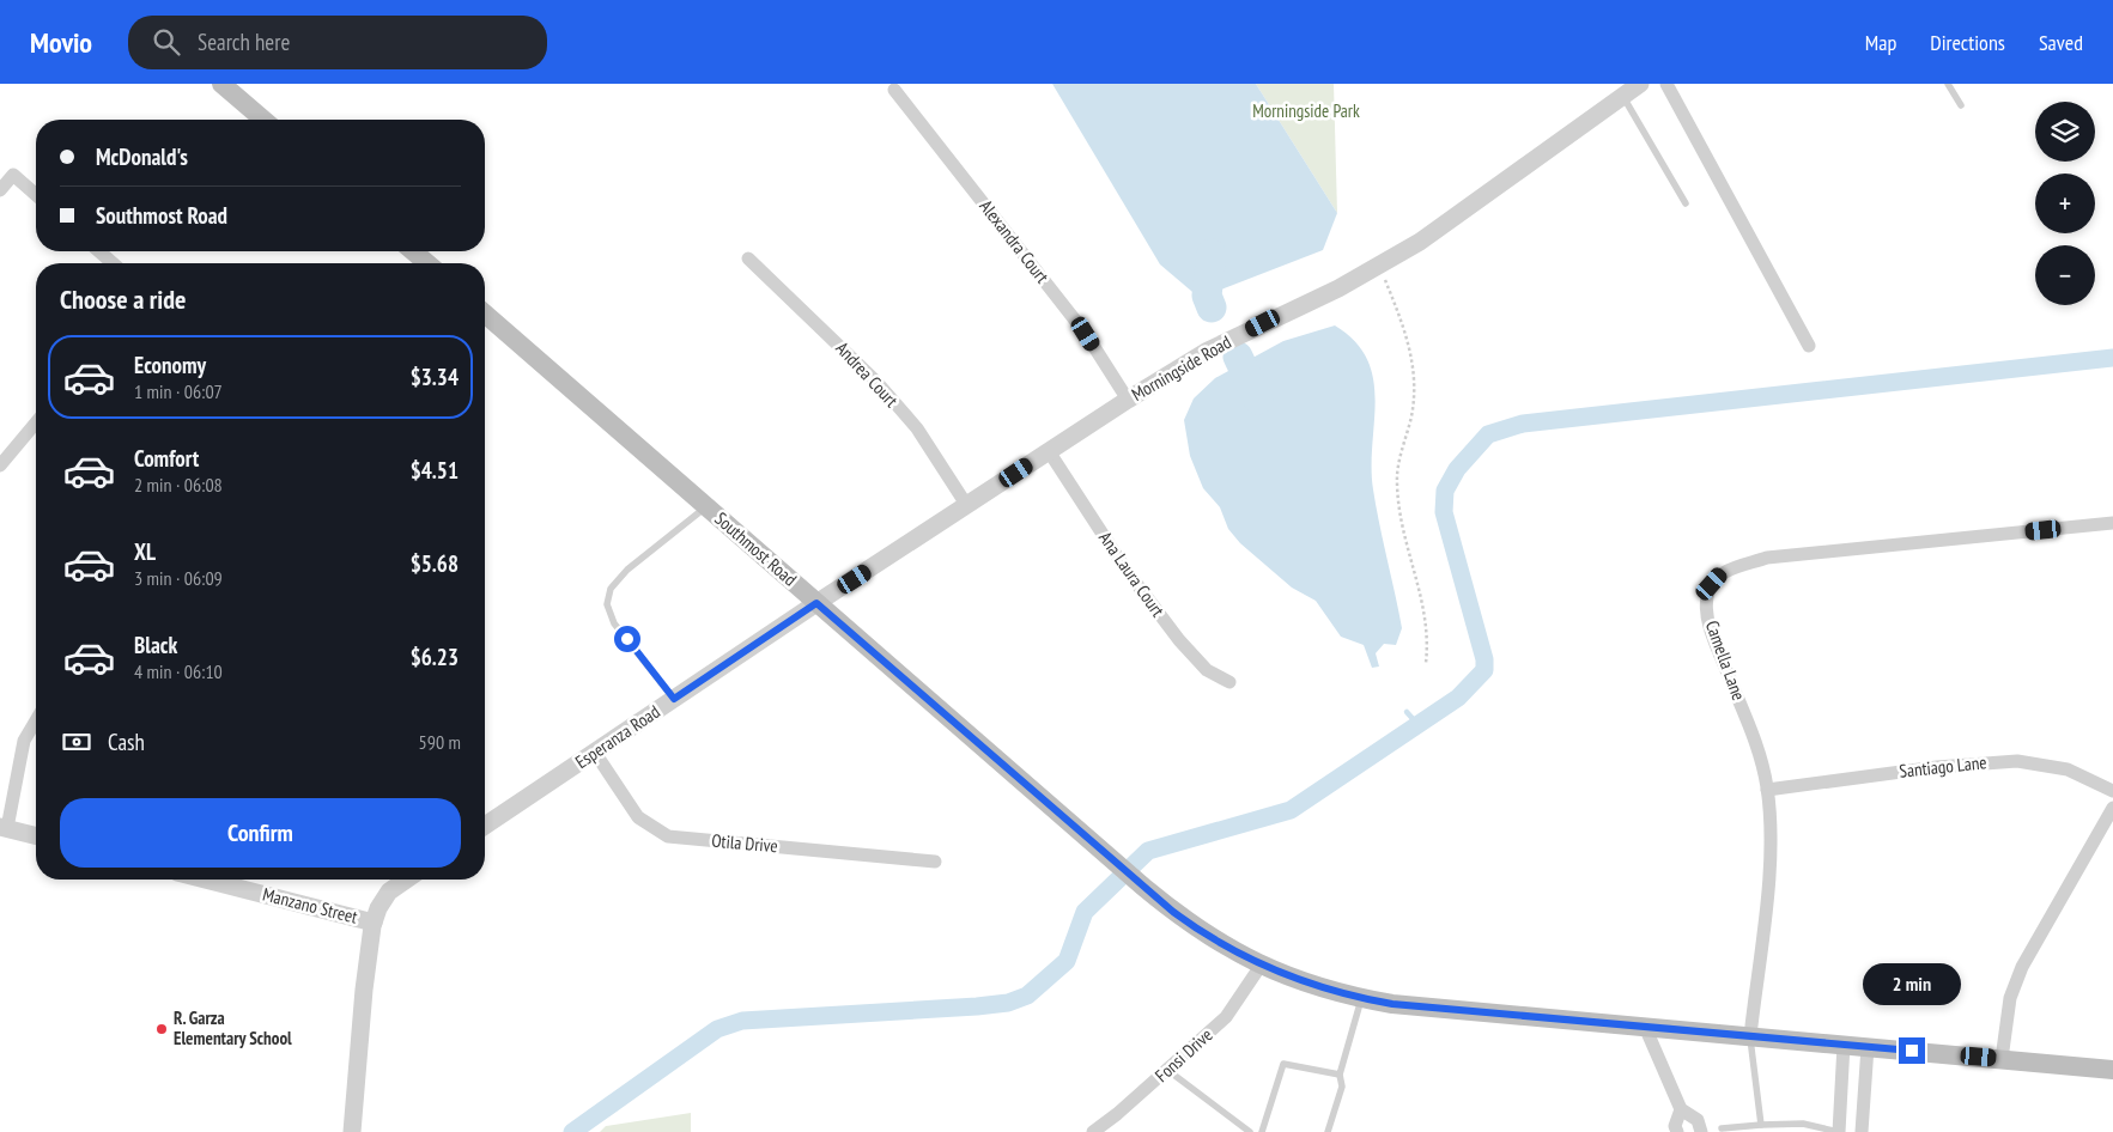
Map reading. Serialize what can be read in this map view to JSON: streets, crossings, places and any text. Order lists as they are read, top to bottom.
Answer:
{
  "streets": {
    "main road": ["Southmost Road"],
    "street": [
      "Alexandra Court",
      "Morningside Road",
      "Andrea Court",
      "Ana Laura Court",
      "Camella Lane",
      "Esperanza Road",
      "Santiago Lane",
      "Otila Drive",
      "Manzano Street",
      "Fonsi Drive"
    ]
  },
  "crossings": [
    ["Alexandra Court", "Morningside Road"],
    ["Morningside Road", "Andrea Court"],
    ["Morningside Road", "Southmost Road"],
    ["Morningside Road", "Ana Laura Court"],
    ["Morningside Road", "Esperanza Road"],
    ["Southmost Road", "Camella Lane"],
    ["Southmost Road", "Esperanza Road"],
    ["Southmost Road", "Fonsi Drive"],
    ["Camella Lane", "Santiago Lane"],
    ["Esperanza Road", "Otila Drive"]
  ],
  "parks": ["Morningside Park"],
  "places": ["R. Garza Elementary School"],
  "page": {
    "header": "Movio",
    "search": "Search here",
    "nav": ["Map", "Directions", "Saved"],
    "map_buttons": ["+", "−"],
    "banner": ["McDonald's", "Southmost Road"],
    "heading": "Choose a ride",
    "list": [
      {
        "name": "Economy",
        "note": "1 min · 06:07",
        "value": "$3.34"
      },
      {
        "name": "Comfort",
        "note": "2 min · 06:08",
        "value": "$4.51"
      },
      {
        "name": "XL",
        "note": "3 min · 06:09",
        "value": "$5.68"
      },
      {
        "name": "Black",
        "note": "4 min · 06:10",
        "value": "$6.23"
      }
    ],
    "pay": ["Cash", "590 m"],
    "buttons": "Confirm",
    "bubble": "2 min"
  }
}
